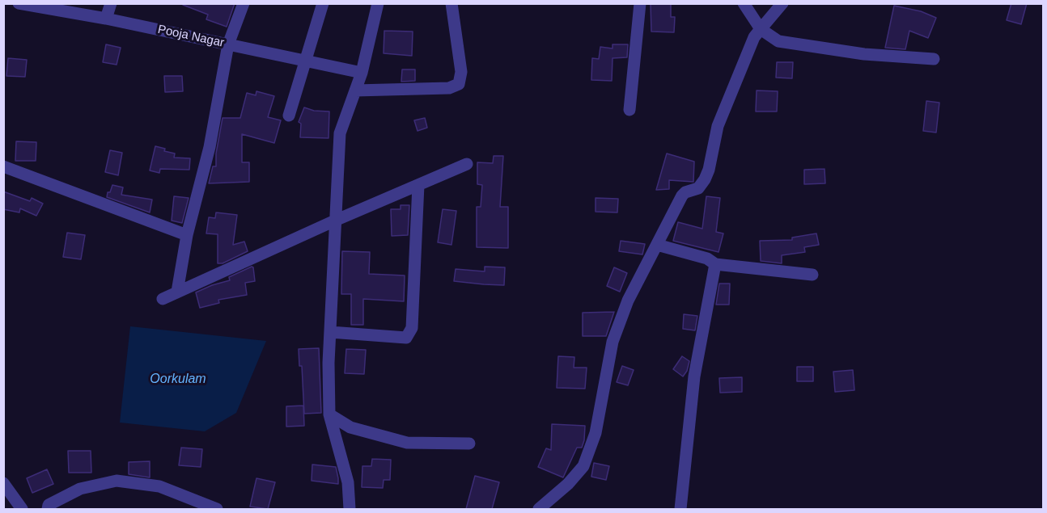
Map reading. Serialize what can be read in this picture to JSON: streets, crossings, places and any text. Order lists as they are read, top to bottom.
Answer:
{
  "streets": {
    "street": ["Pooja Nagar"]
  },
  "water": ["Oorkulam"]
}
